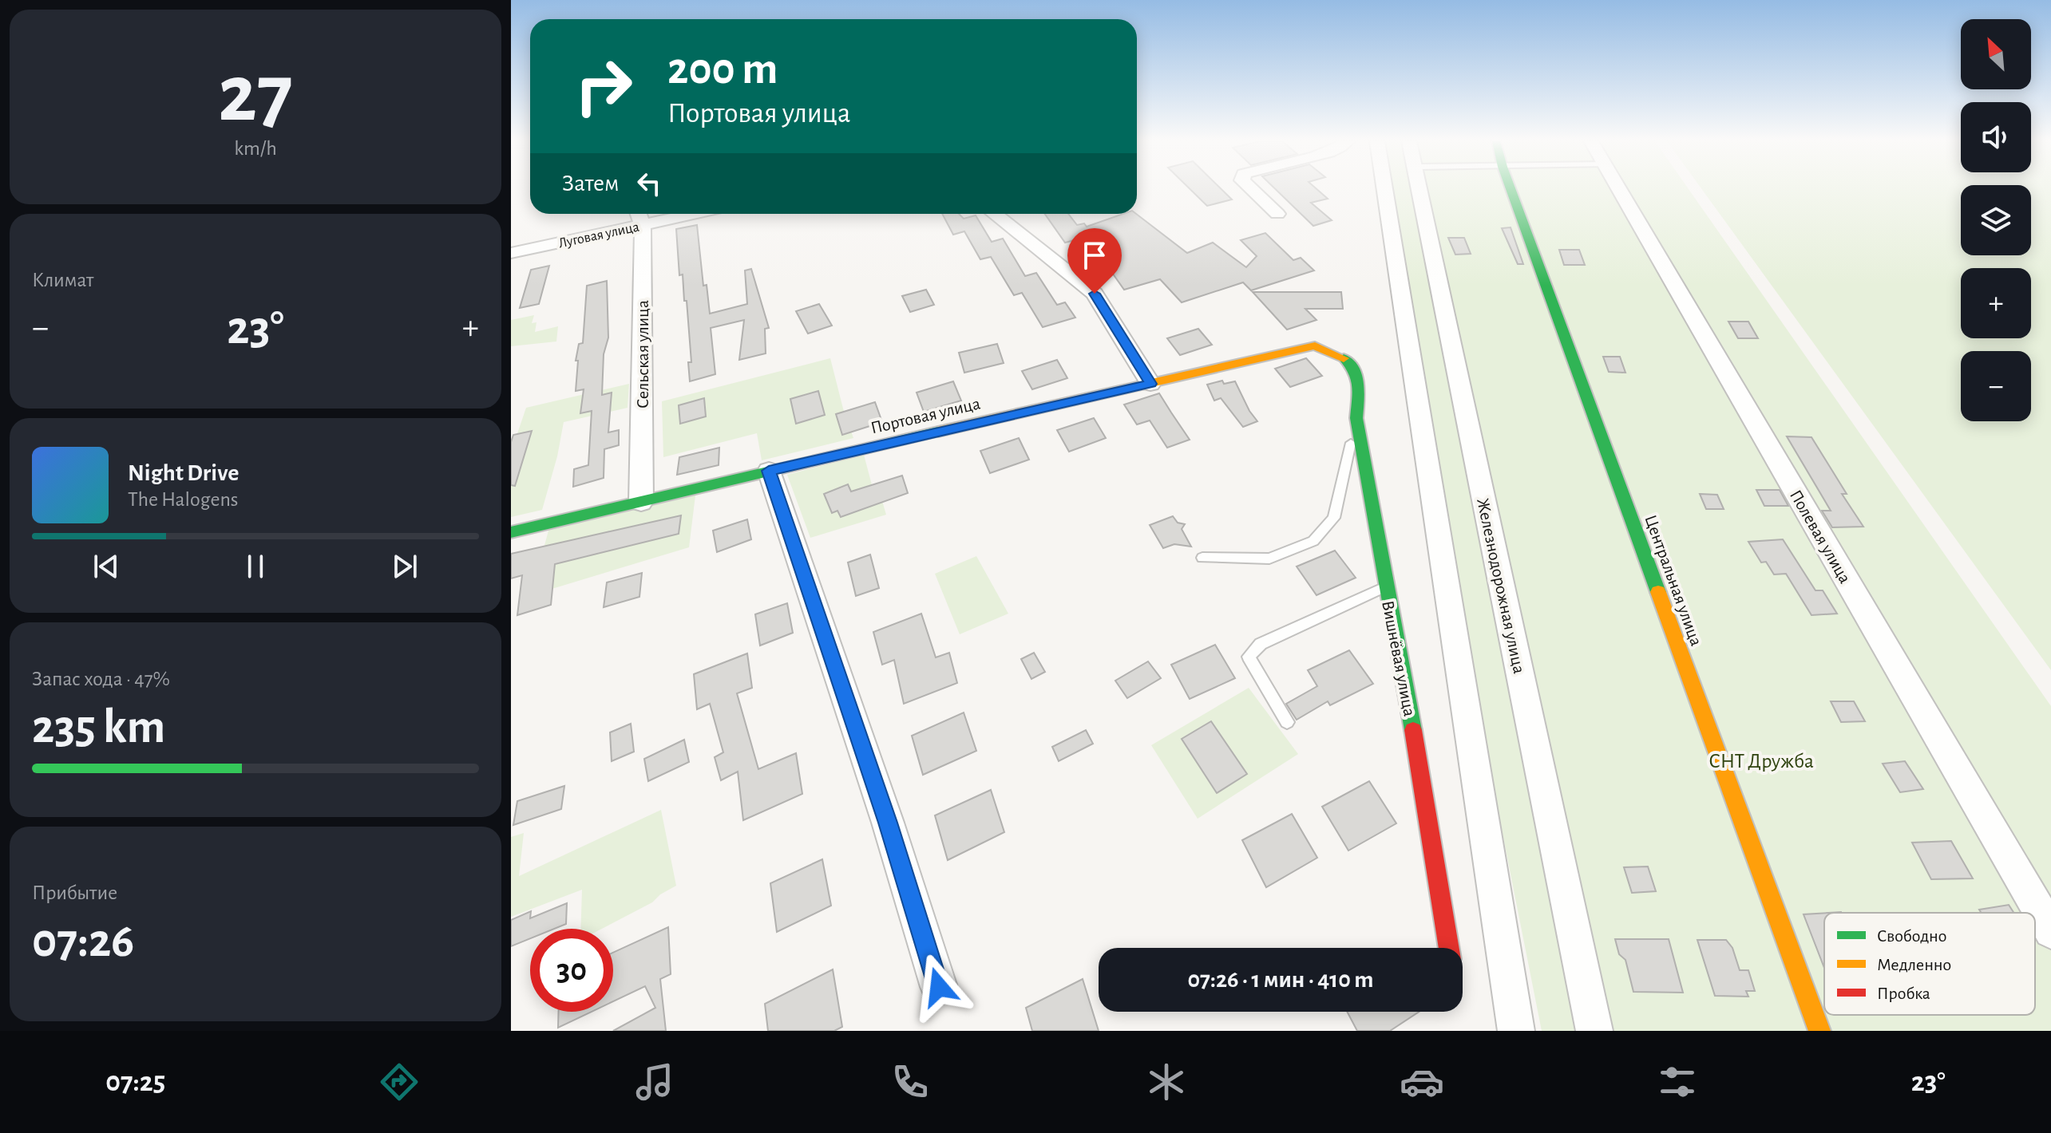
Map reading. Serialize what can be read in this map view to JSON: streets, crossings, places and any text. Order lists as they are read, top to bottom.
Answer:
{
  "streets": {
    "street": [
      "Луговая улица",
      "Сельская улица",
      "Портовая улица",
      "Полевая улица",
      "Центральная улица",
      "Железнодорожная улица",
      "Вишнёвая улица"
    ]
  },
  "crossings": [
    ["Луговая улица", "Сельская улица"],
    ["Сельская улица", "Портовая улица"],
    ["Портовая улица", "Вишнёвая улица"]
  ],
  "parks": ["СНТ Дружба"],
  "legend": ["Свободно", "Медленно", "Пробка"],
  "north": "top left",
  "page": {
    "tile": [
      ["27", "km/h"],
      "Климат",
      ["Запас хода · 47%", "235 km"],
      ["Прибытие", "07:26"]
    ],
    "map_buttons": ["+", "−"],
    "turn": ["200 m", "Портовая улица"],
    "then": "Затем",
    "heat": ["−", "23°", "+"],
    "song": ["Night Drive", "The Halogens"],
    "limit": "30",
    "trip": "07:26 · 1 мин · 410 m",
    "tabs": ["07:25", "23°"]
  }
}
